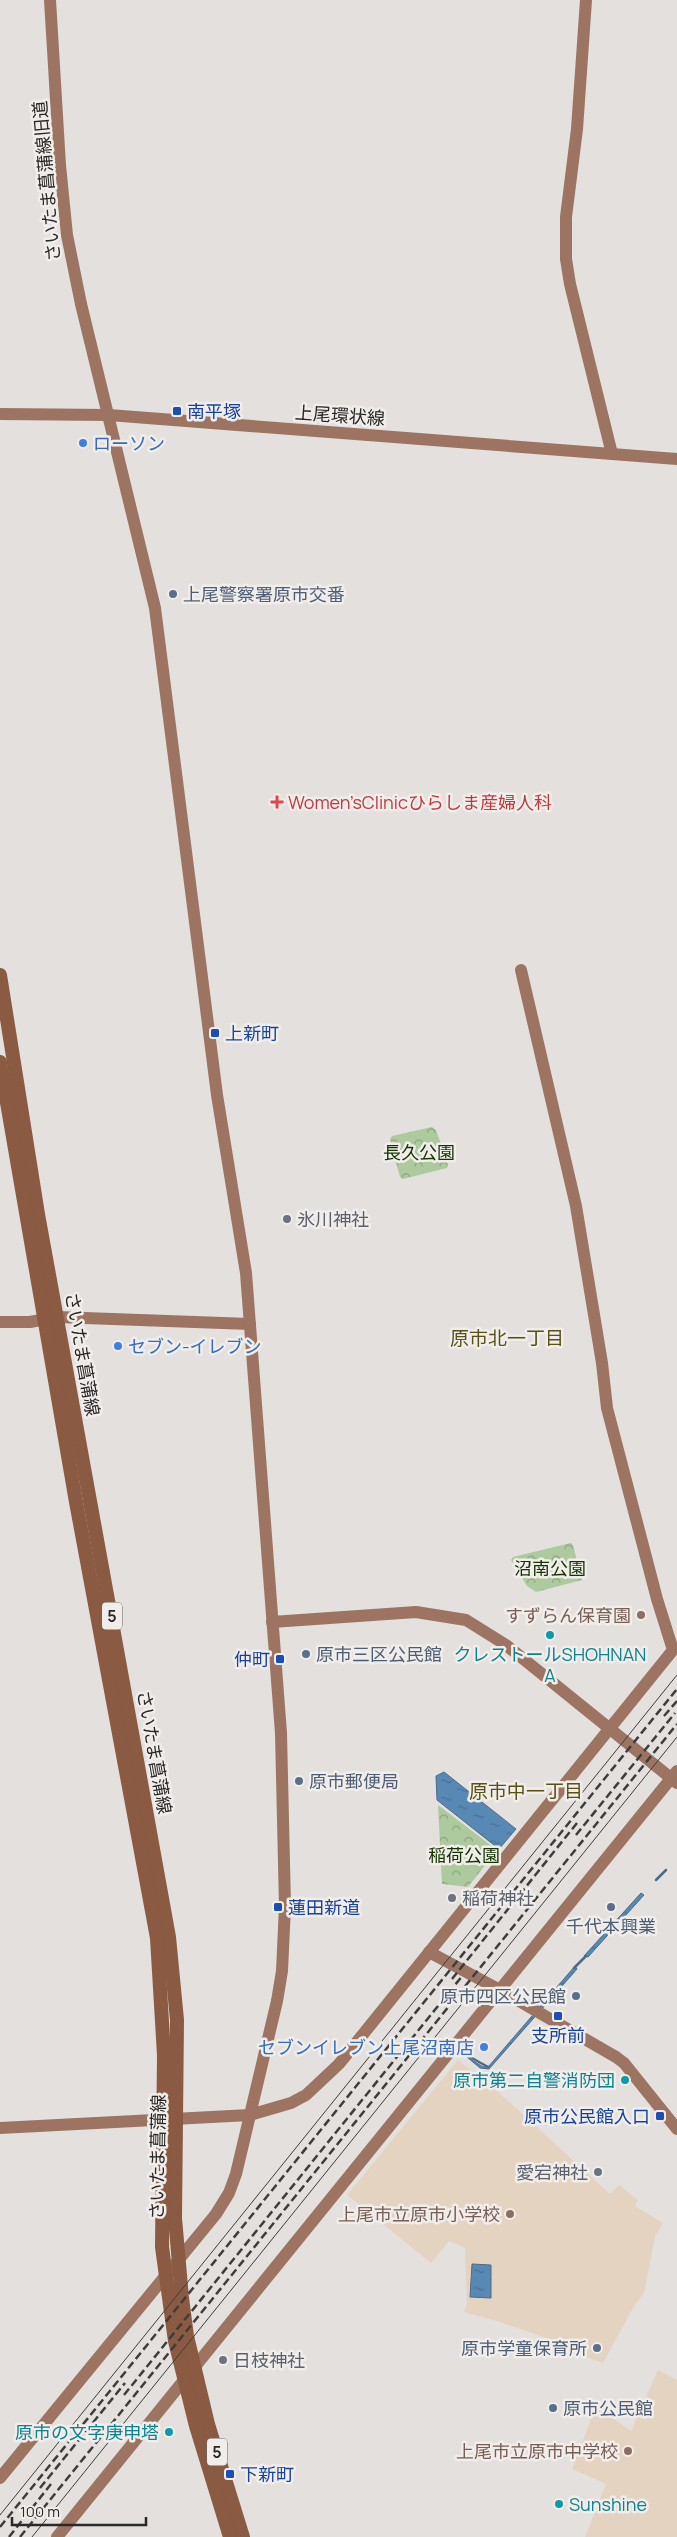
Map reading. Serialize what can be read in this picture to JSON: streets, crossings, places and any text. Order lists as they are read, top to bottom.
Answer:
{
  "streets": {
    "main road": ["さいたま菖蒲線", "5"],
    "street": ["さいたま菖蒲線旧道", "上尾環状線"]
  },
  "crossings": [
    ["さいたま菖蒲線旧道", "上尾環状線"],
    ["さいたま菖蒲線旧道", "さいたま菖蒲線"]
  ],
  "districts": ["原市北一丁目", "原市中一丁目"],
  "parks": ["長久公園", "沼南公園", "稲荷公園"],
  "places": {
    "transit": [
      "南平塚",
      "上新町",
      "仲町",
      "蓮田新道",
      "支所前",
      "原市公民館入口",
      "下新町"
    ],
    "other": [
      "ローソン",
      "上尾警察署原市交番",
      "氷川神社",
      "セブン-イレブン",
      "すずらん保育園",
      "クレストールSHOHNAN A",
      "原市三区公民館",
      "原市郵便局",
      "稲荷神社",
      "千代本興業",
      "原市四区公民館",
      "セブンイレブン上尾沼南店",
      "原市第二自警消防団",
      "愛宕神社",
      "上尾市立原市小学校",
      "原市学童保育所",
      "日枝神社",
      "原市公民館",
      "原市の文字庚申塔",
      "上尾市立原市中学校",
      "Sunshine"
    ],
    "health": ["Women’sClinicひらしま産婦人科"]
  },
  "scale_bar": "100 m"
}
